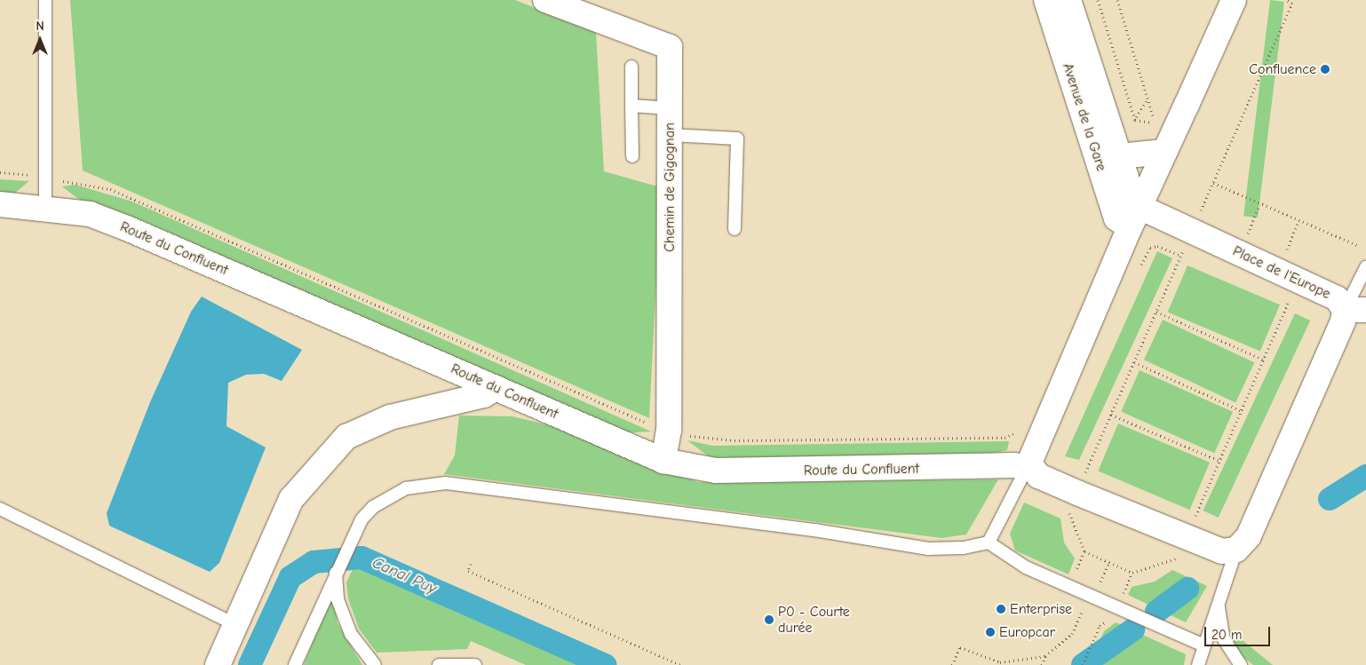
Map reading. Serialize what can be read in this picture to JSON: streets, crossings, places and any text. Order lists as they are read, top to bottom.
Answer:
{
  "streets": {
    "street": [
      "Avenue de la Gare",
      "Chemin de Gigognan",
      "Route du Confluent",
      "Place de l'Europe"
    ]
  },
  "crossings": [
    ["Avenue de la Gare", "Place de l'Europe"],
    ["Chemin de Gigognan", "Route du Confluent"]
  ],
  "water": ["Canal Puy"],
  "places": [
    "Confluence",
    "Enterprise",
    "P0 - Courte durée",
    "Europcar"
  ],
  "scale_bar": "20 m",
  "north": "top"
}
